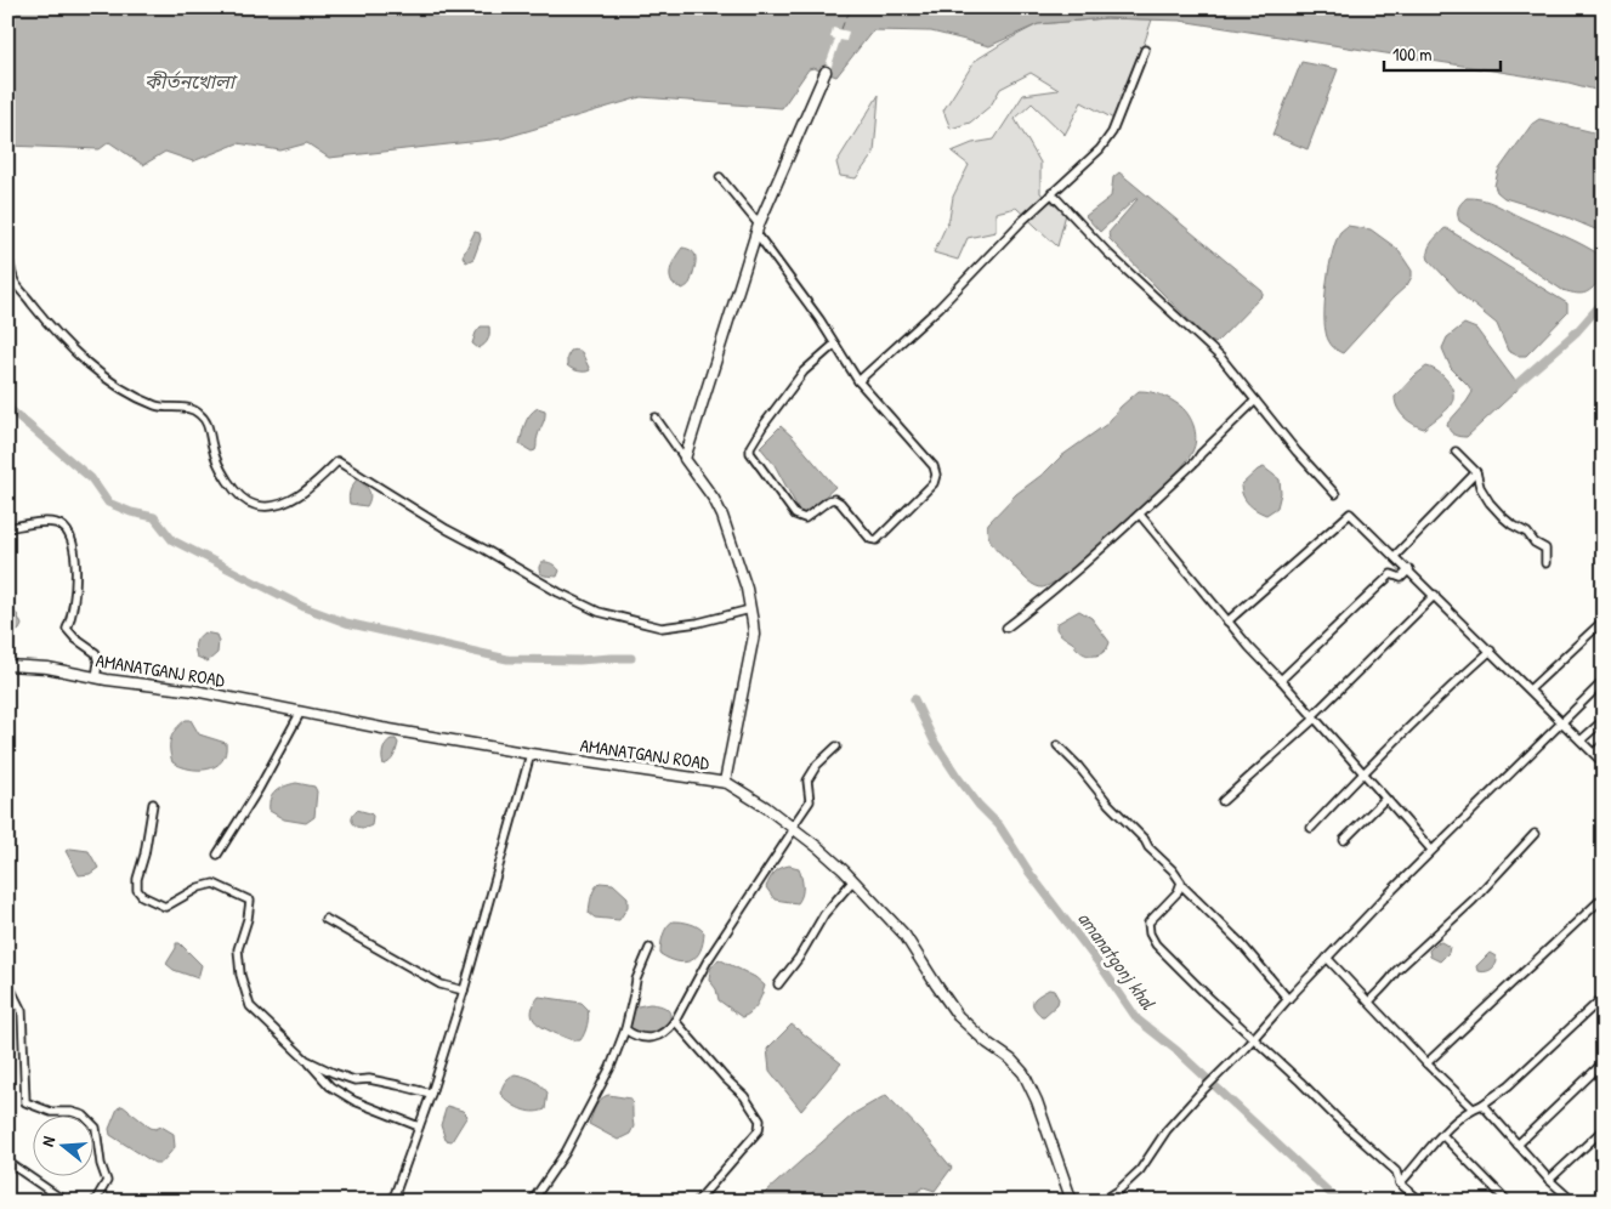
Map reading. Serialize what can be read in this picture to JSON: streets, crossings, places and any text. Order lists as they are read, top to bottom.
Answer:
{
  "streets": {
    "main road": ["AMANATGANJ ROAD"]
  },
  "water": ["কীর্তনখোলা", "amanatgonj khal"],
  "scale_bar": "100 m",
  "north": "left"
}
